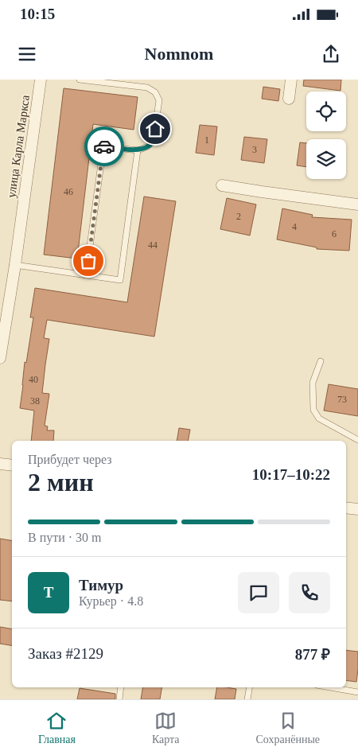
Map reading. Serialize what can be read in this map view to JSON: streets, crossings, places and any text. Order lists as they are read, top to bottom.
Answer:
{
  "streets": {
    "street": ["улица Карла Маркса"]
  },
  "house_numbers": [
    "1",
    "3",
    "46",
    "2",
    "4",
    "6",
    "44",
    "40",
    "73",
    "38"
  ],
  "page": {
    "status": "10:15",
    "header": "Nomnom",
    "heading": ["2 мин", "Прибудет через", "10:17–10:22"],
    "panel": [
      "Тимур",
      "Курьер · 4.8",
      "Заказ #2129",
      "877 ₽"
    ],
    "bar": "В пути · 30 m",
    "round": "Т",
    "tabs": ["Главная", "Карта", "Сохранённые"]
  }
}
